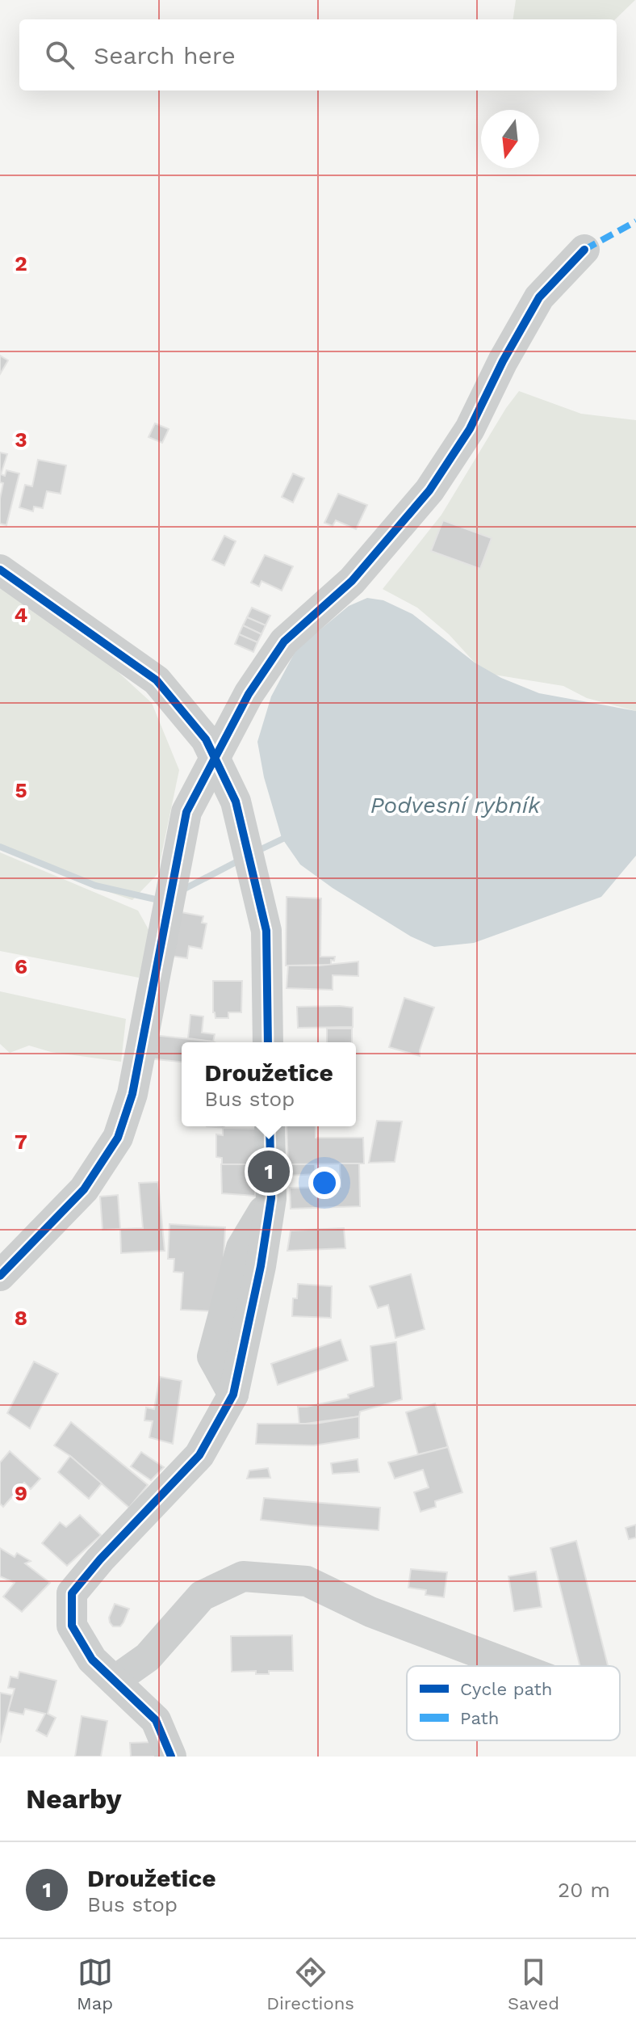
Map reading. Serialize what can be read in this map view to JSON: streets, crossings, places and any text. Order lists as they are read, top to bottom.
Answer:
{
  "water": ["Podvesní rybník"],
  "legend": ["Cycle path", "Path"],
  "north": "bottom",
  "page": {
    "search": "Search here",
    "popup": ["Droužetice", "Bus stop"],
    "pins": "1",
    "heading": "Nearby",
    "list": [
      {
        "mark": "1",
        "name": "Droužetice",
        "note": "Bus stop",
        "value": "20 m"
      }
    ],
    "nav": ["Map", "Directions", "Saved"]
  },
  "grid": {
    "rows": [
      "2",
      "3",
      "4",
      "5",
      "6",
      "7",
      "8",
      "9"
    ]
  }
}
